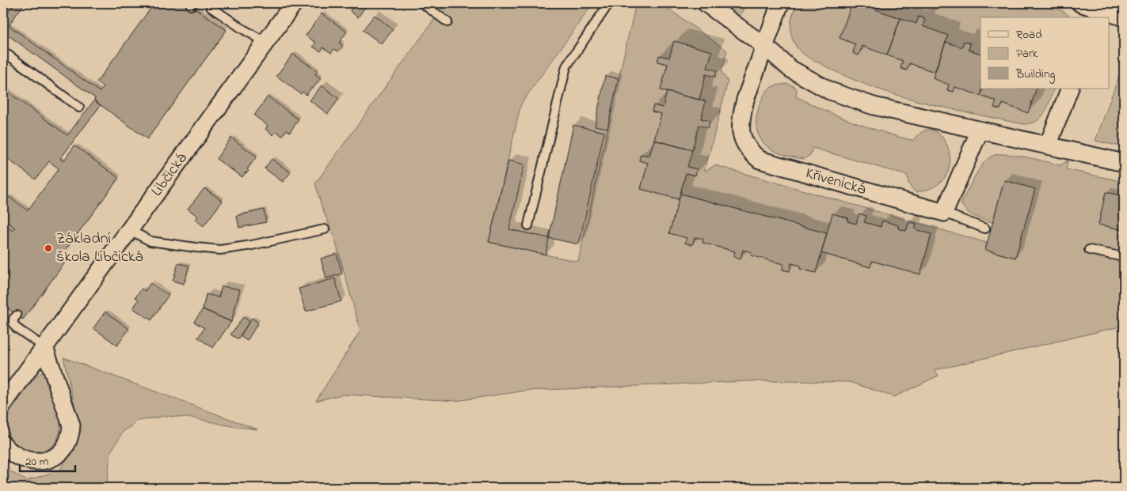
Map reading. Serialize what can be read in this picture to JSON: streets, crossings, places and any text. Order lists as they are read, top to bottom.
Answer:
{
  "streets": {
    "street": ["Libčická", "Křivenická"]
  },
  "places": ["Základní škola Libčická"],
  "legend": ["Road", "Park", "Building"],
  "scale_bar": "20 m"
}
